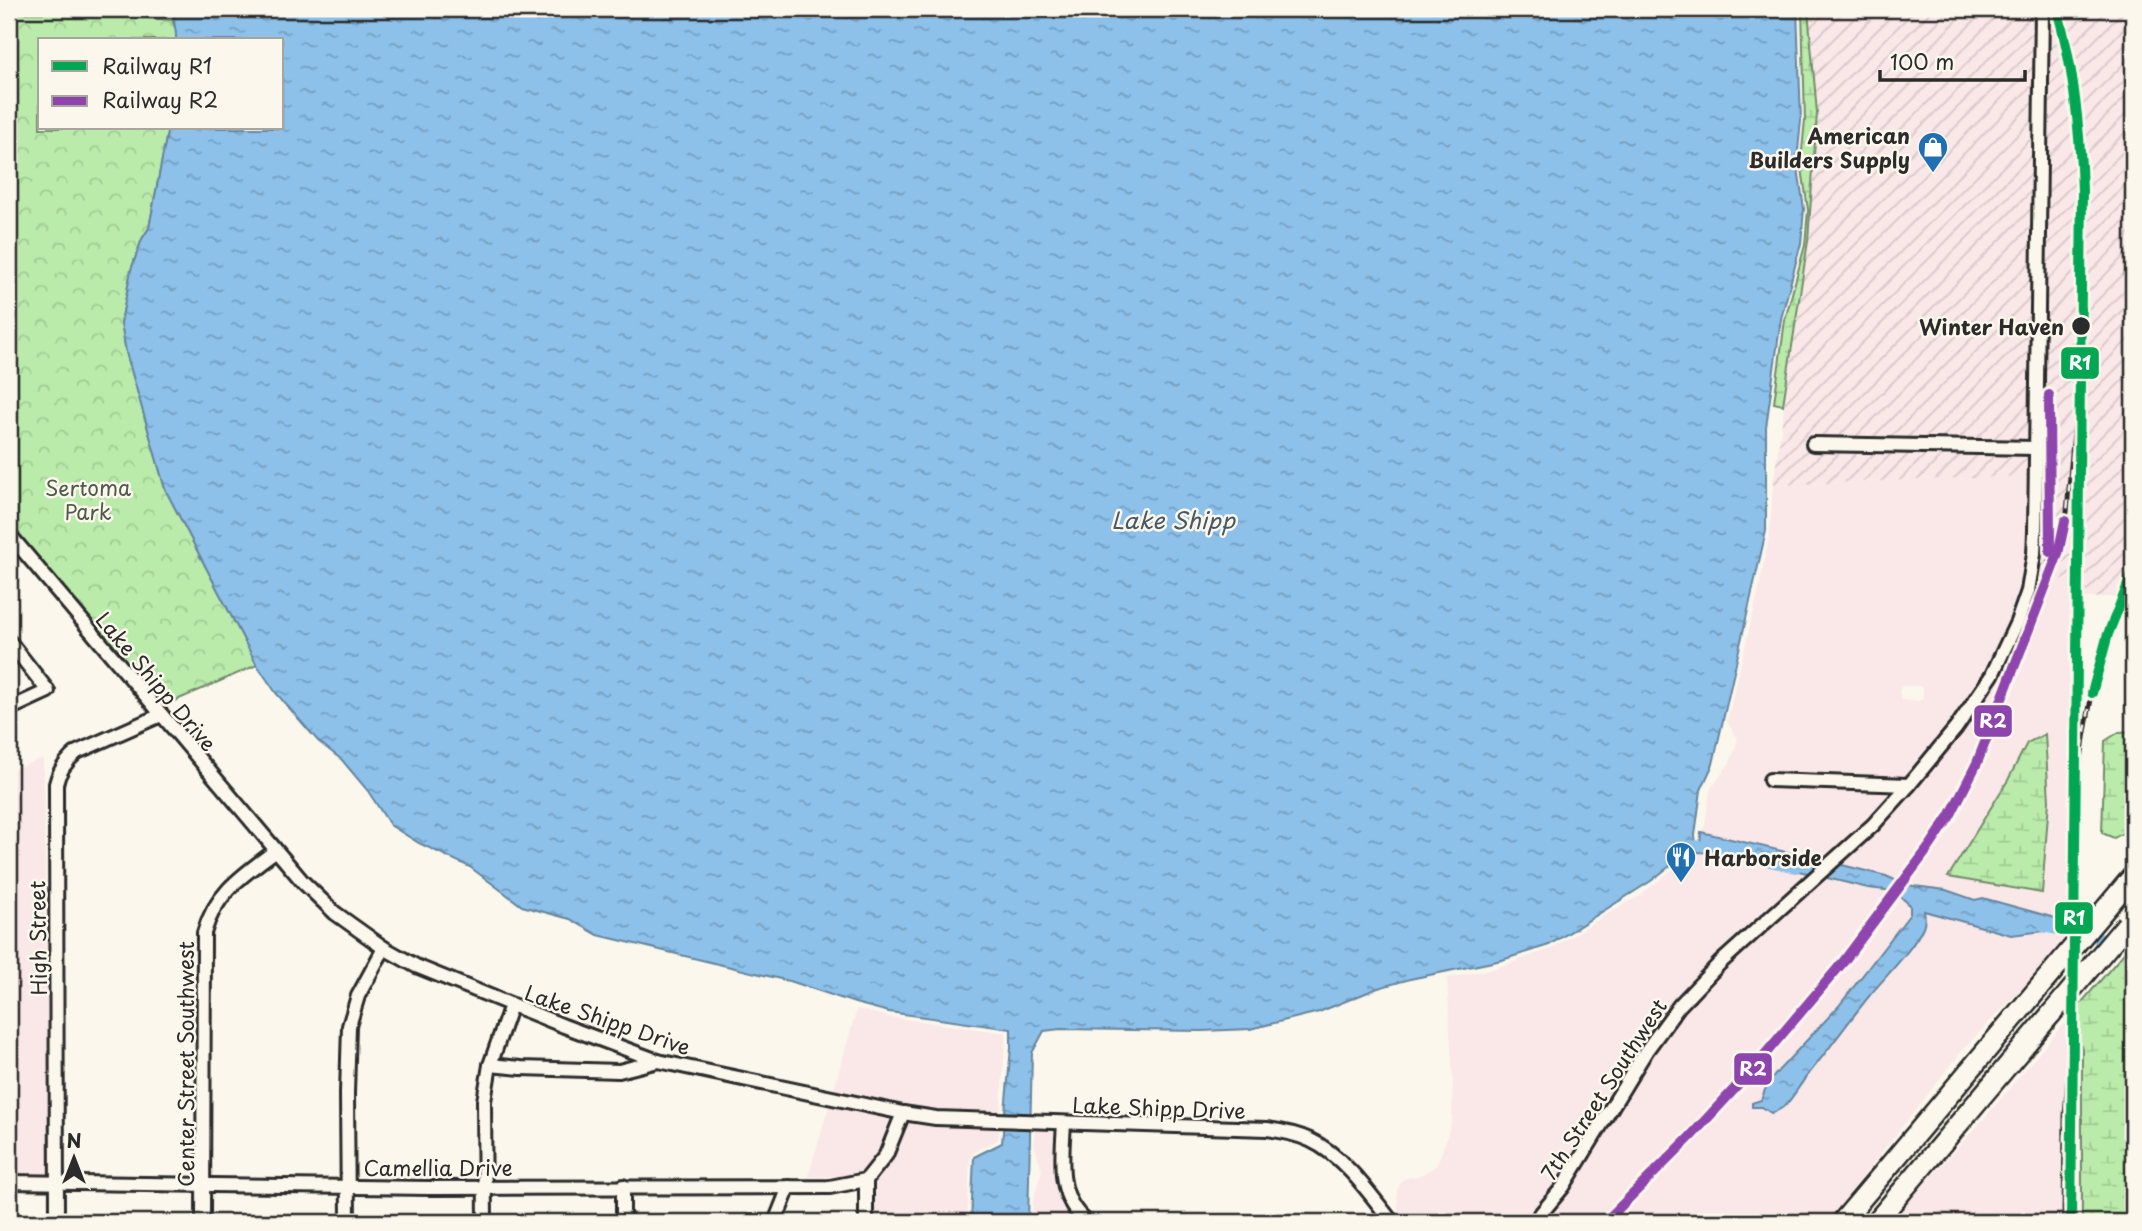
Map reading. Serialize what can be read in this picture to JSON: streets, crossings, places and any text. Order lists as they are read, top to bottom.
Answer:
{
  "streets": {
    "street": [
      "Lake Shipp Drive",
      "High Street",
      "Center Street Southwest",
      "7th Street Southwest",
      "Camellia Drive"
    ]
  },
  "crossings": [
    ["Lake Shipp Drive", "High Street"],
    ["Lake Shipp Drive", "Center Street Southwest"],
    ["High Street", "Camellia Drive"],
    ["Center Street Southwest", "Camellia Drive"]
  ],
  "water": ["Lake Shipp"],
  "parks": ["Sertoma Park"],
  "places": {
    "shop": ["American Builders Supply"],
    "other": ["Winter Haven"],
    "restaurant": ["Harborside"]
  },
  "lines": ["rail line R1", "rail line R2"],
  "legend": ["Railway R1", "Railway R2"],
  "scale_bar": "100 m",
  "north": "top"
}
